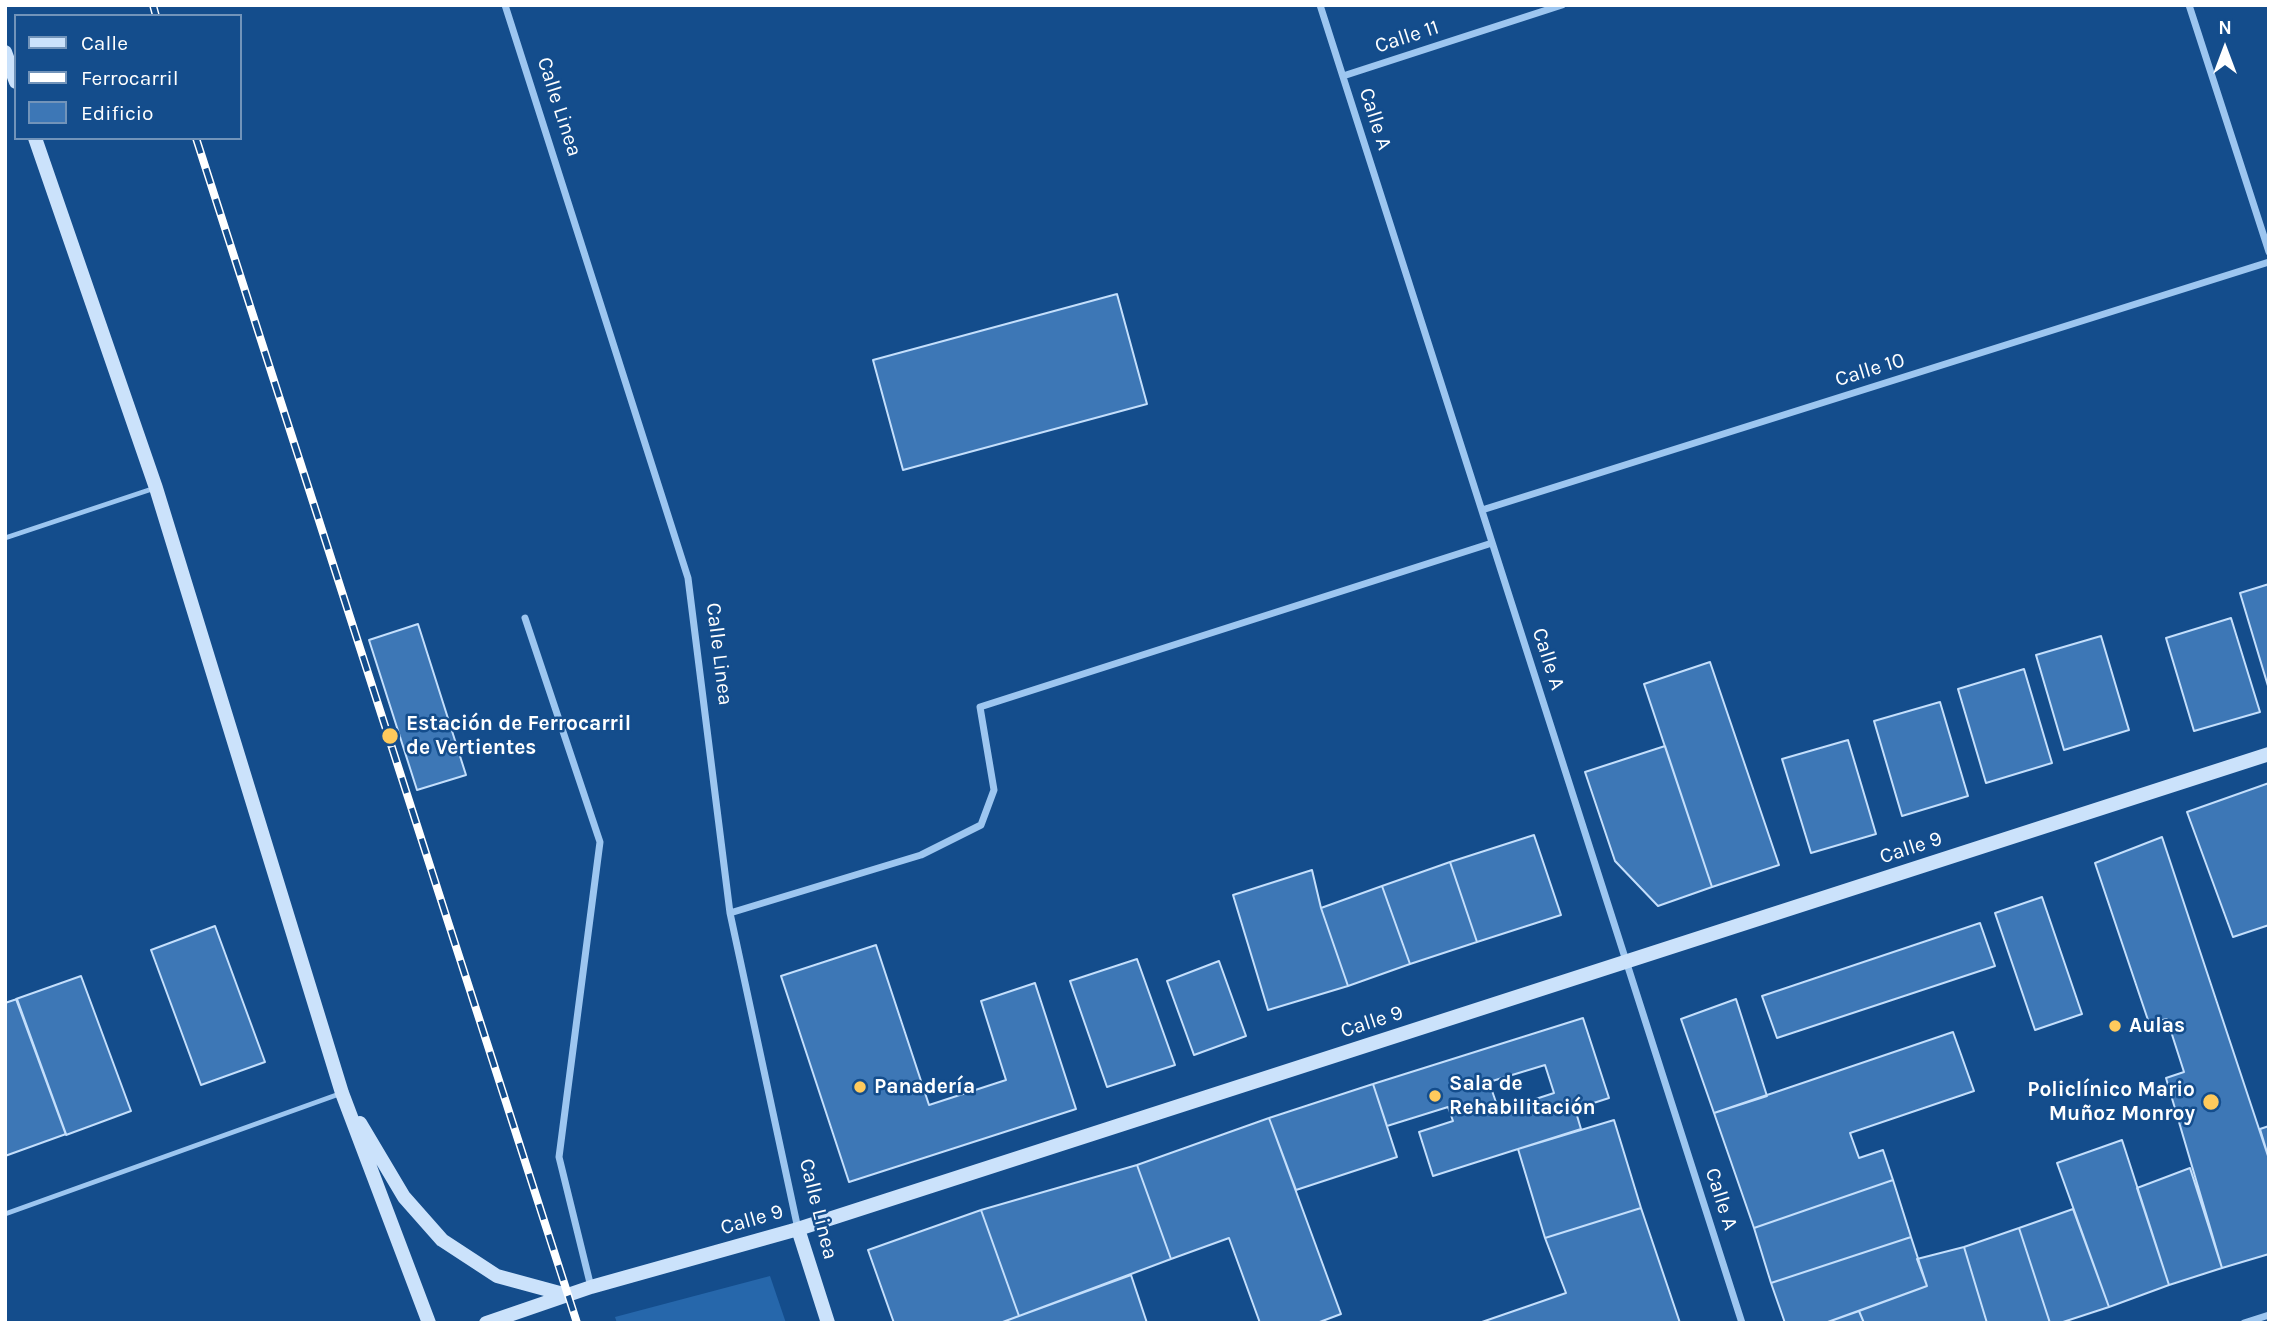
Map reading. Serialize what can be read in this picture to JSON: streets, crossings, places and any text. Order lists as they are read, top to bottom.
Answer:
{
  "streets": {
    "main road": ["Calle Linea", "Calle 9"],
    "street": ["Calle 11", "Calle A", "Calle 10"]
  },
  "crossings": [
    ["Calle 11", "Calle A"],
    ["Calle Linea", "Calle 9"],
    ["Calle A", "Calle 10"],
    ["Calle A", "Calle 9"]
  ],
  "places": [
    "Estación de Ferrocarril de Vertientes",
    "Aulas",
    "Panadería",
    "Sala de Rehabilitación",
    "Policlínico Mario Muñoz Monroy"
  ],
  "legend": ["Calle", "Ferrocarril", "Edificio"],
  "north": "top"
}
